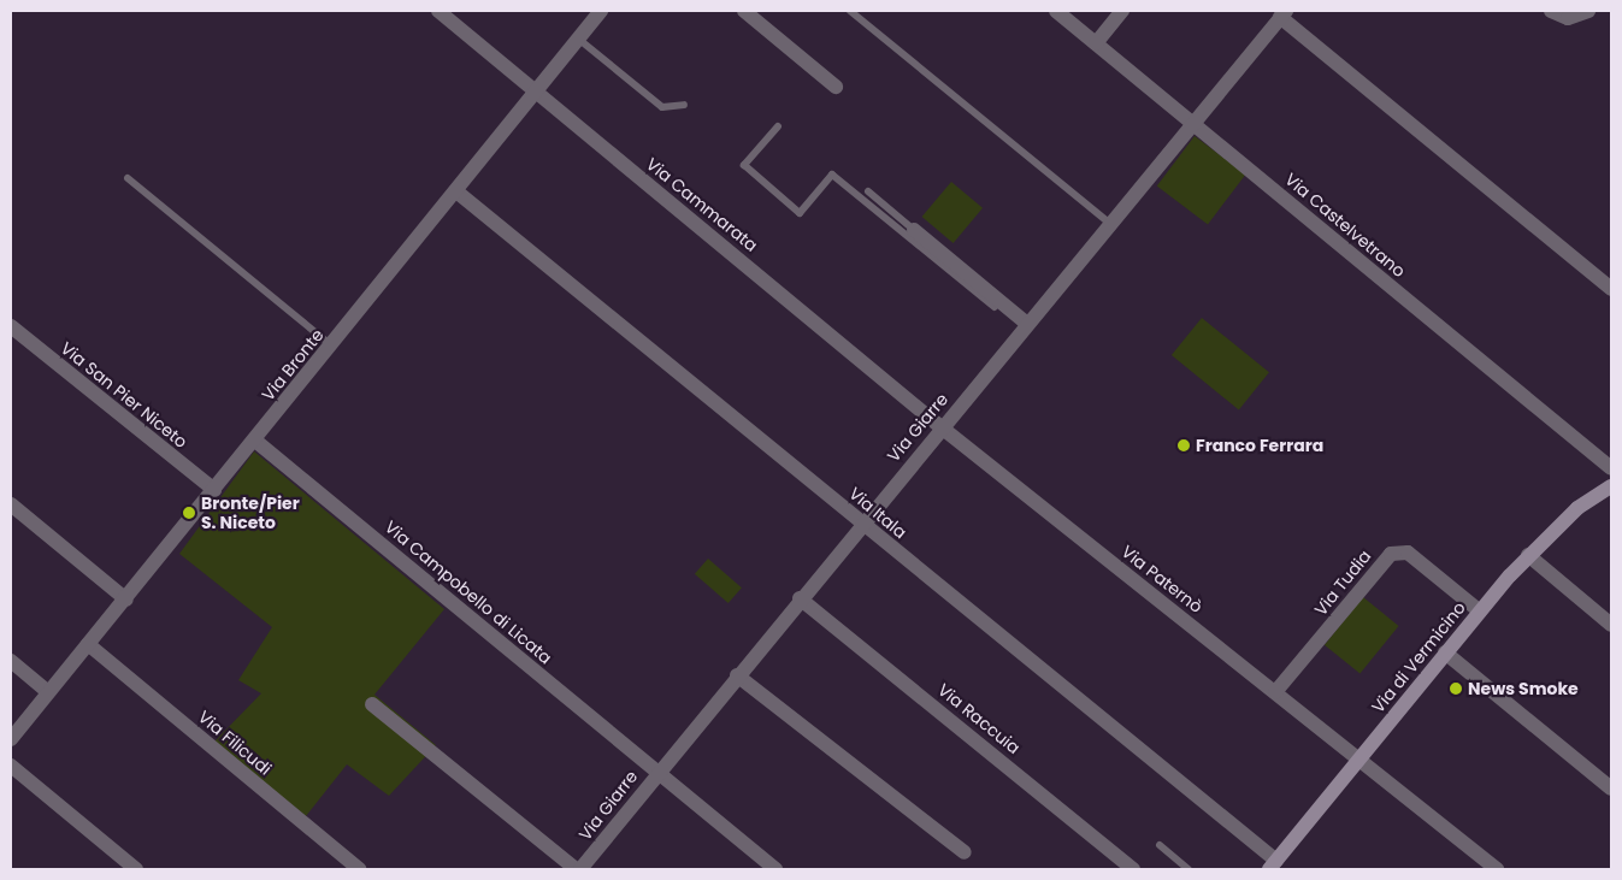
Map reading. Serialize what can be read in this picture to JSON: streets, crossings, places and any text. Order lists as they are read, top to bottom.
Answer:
{
  "streets": {
    "main road": ["Via di Vermicino"],
    "street": [
      "Via Cammarata",
      "Via Castelvetrano",
      "Via Bronte",
      "Via San Pier Niceto",
      "Via Giarre",
      "Via Itala",
      "Via Paternò",
      "Via Tudia",
      "Via Campobello di Licata",
      "Via Raccuia",
      "Via Filicudi"
    ]
  },
  "crossings": [
    ["Via Cammarata", "Via Bronte"],
    ["Via Cammarata", "Via Giarre"],
    ["Via Cammarata", "Via Paternò"],
    ["Via Castelvetrano", "Via Giarre"],
    ["Via Bronte", "Via San Pier Niceto"],
    ["Via Bronte", "Via Itala"],
    ["Via Bronte", "Via Campobello di Licata"],
    ["Via Bronte", "Via Filicudi"],
    ["Via Giarre", "Via Itala"],
    ["Via Giarre", "Via Paternò"],
    ["Via Giarre", "Via Campobello di Licata"],
    ["Via Giarre", "Via Raccuia"],
    ["Via Itala", "Via di Vermicino"],
    ["Via Paternò", "Via Tudia"],
    ["Via Paternò", "Via di Vermicino"],
    ["Via Tudia", "Via di Vermicino"]
  ],
  "places": ["Franco Ferrara", "Bronte/Pier S. Niceto", "News Smoke"]
}
